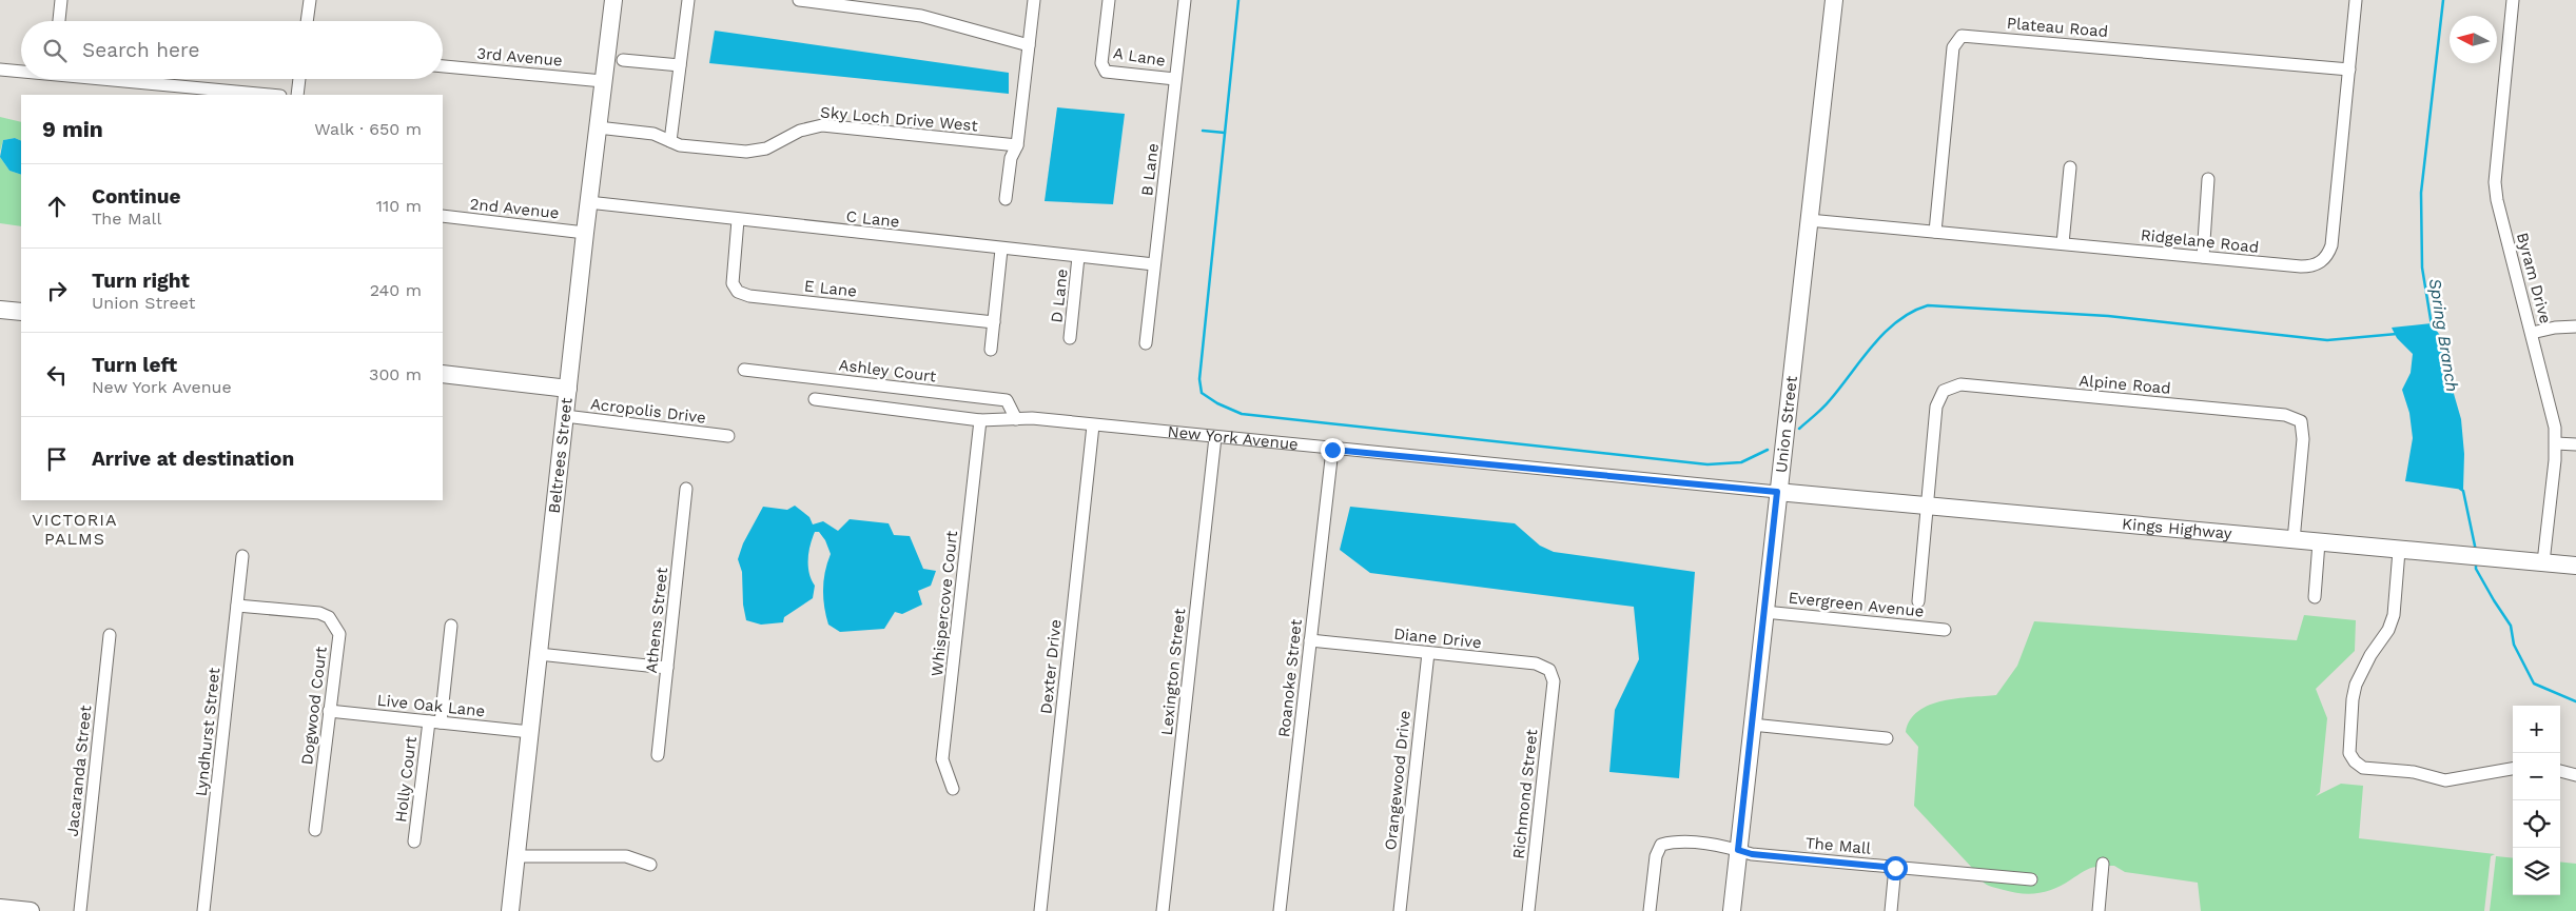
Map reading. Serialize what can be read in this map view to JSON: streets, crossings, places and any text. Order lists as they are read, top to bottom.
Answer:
{
  "streets": {
    "street": [
      "Plateau Road",
      "3rd Avenue",
      "A Lane",
      "Sky Loch Drive West",
      "B Lane",
      "2nd Avenue",
      "C Lane",
      "Ridgelane Road",
      "Byram Drive",
      "E Lane",
      "D Lane",
      "Ashley Court",
      "Alpine Road",
      "Acropolis Drive",
      "Union Street",
      "New York Avenue",
      "Beltrees Street",
      "Kings Highway",
      "Whispercove Court",
      "Evergreen Avenue",
      "Athens Street",
      "Diane Drive",
      "Dexter Drive",
      "Lexington Street",
      "Roanoke Street",
      "Dogwood Court",
      "Live Oak Lane",
      "Lyndhurst Street",
      "Jacaranda Street",
      "Holly Court",
      "Orangewood Drive",
      "Richmond Street",
      "The Mall"
    ]
  },
  "crossings": [
    ["Plateau Road", "Ridgelane Road"],
    ["3rd Avenue", "Beltrees Street"],
    ["A Lane", "B Lane"],
    ["Sky Loch Drive West", "Beltrees Street"],
    ["B Lane", "C Lane"],
    ["2nd Avenue", "Beltrees Street"],
    ["C Lane", "E Lane"],
    ["C Lane", "D Lane"],
    ["C Lane", "Beltrees Street"],
    ["Ridgelane Road", "Union Street"],
    ["Byram Drive", "Kings Highway"],
    ["Ashley Court", "New York Avenue"],
    ["Alpine Road", "Kings Highway"],
    ["Acropolis Drive", "Beltrees Street"],
    ["Union Street", "New York Avenue"],
    ["Union Street", "Kings Highway"],
    ["Union Street", "Evergreen Avenue"],
    ["Union Street", "The Mall"],
    ["New York Avenue", "Kings Highway"],
    ["New York Avenue", "Whispercove Court"],
    ["New York Avenue", "Dexter Drive"],
    ["New York Avenue", "Lexington Street"],
    ["New York Avenue", "Roanoke Street"],
    ["Beltrees Street", "Live Oak Lane"],
    ["Diane Drive", "Roanoke Street"],
    ["Diane Drive", "Orangewood Drive"],
    ["Diane Drive", "Richmond Street"],
    ["Dogwood Court", "Live Oak Lane"],
    ["Dogwood Court", "Lyndhurst Street"],
    ["Live Oak Lane", "Holly Court"]
  ],
  "districts": ["VICTORIA PALMS"],
  "water": ["Spring Branch"],
  "north": "left",
  "page": {
    "search": "Search here",
    "heading": ["9 min", "Walk · 650 m"],
    "list": [
      ["Continue", "The Mall", "110 m"],
      ["Turn right", "Union Street", "240 m"],
      ["Turn left", "New York Avenue", "300 m"],
      "Arrive at destination"
    ],
    "map_buttons": ["+", "−"]
  }
}
